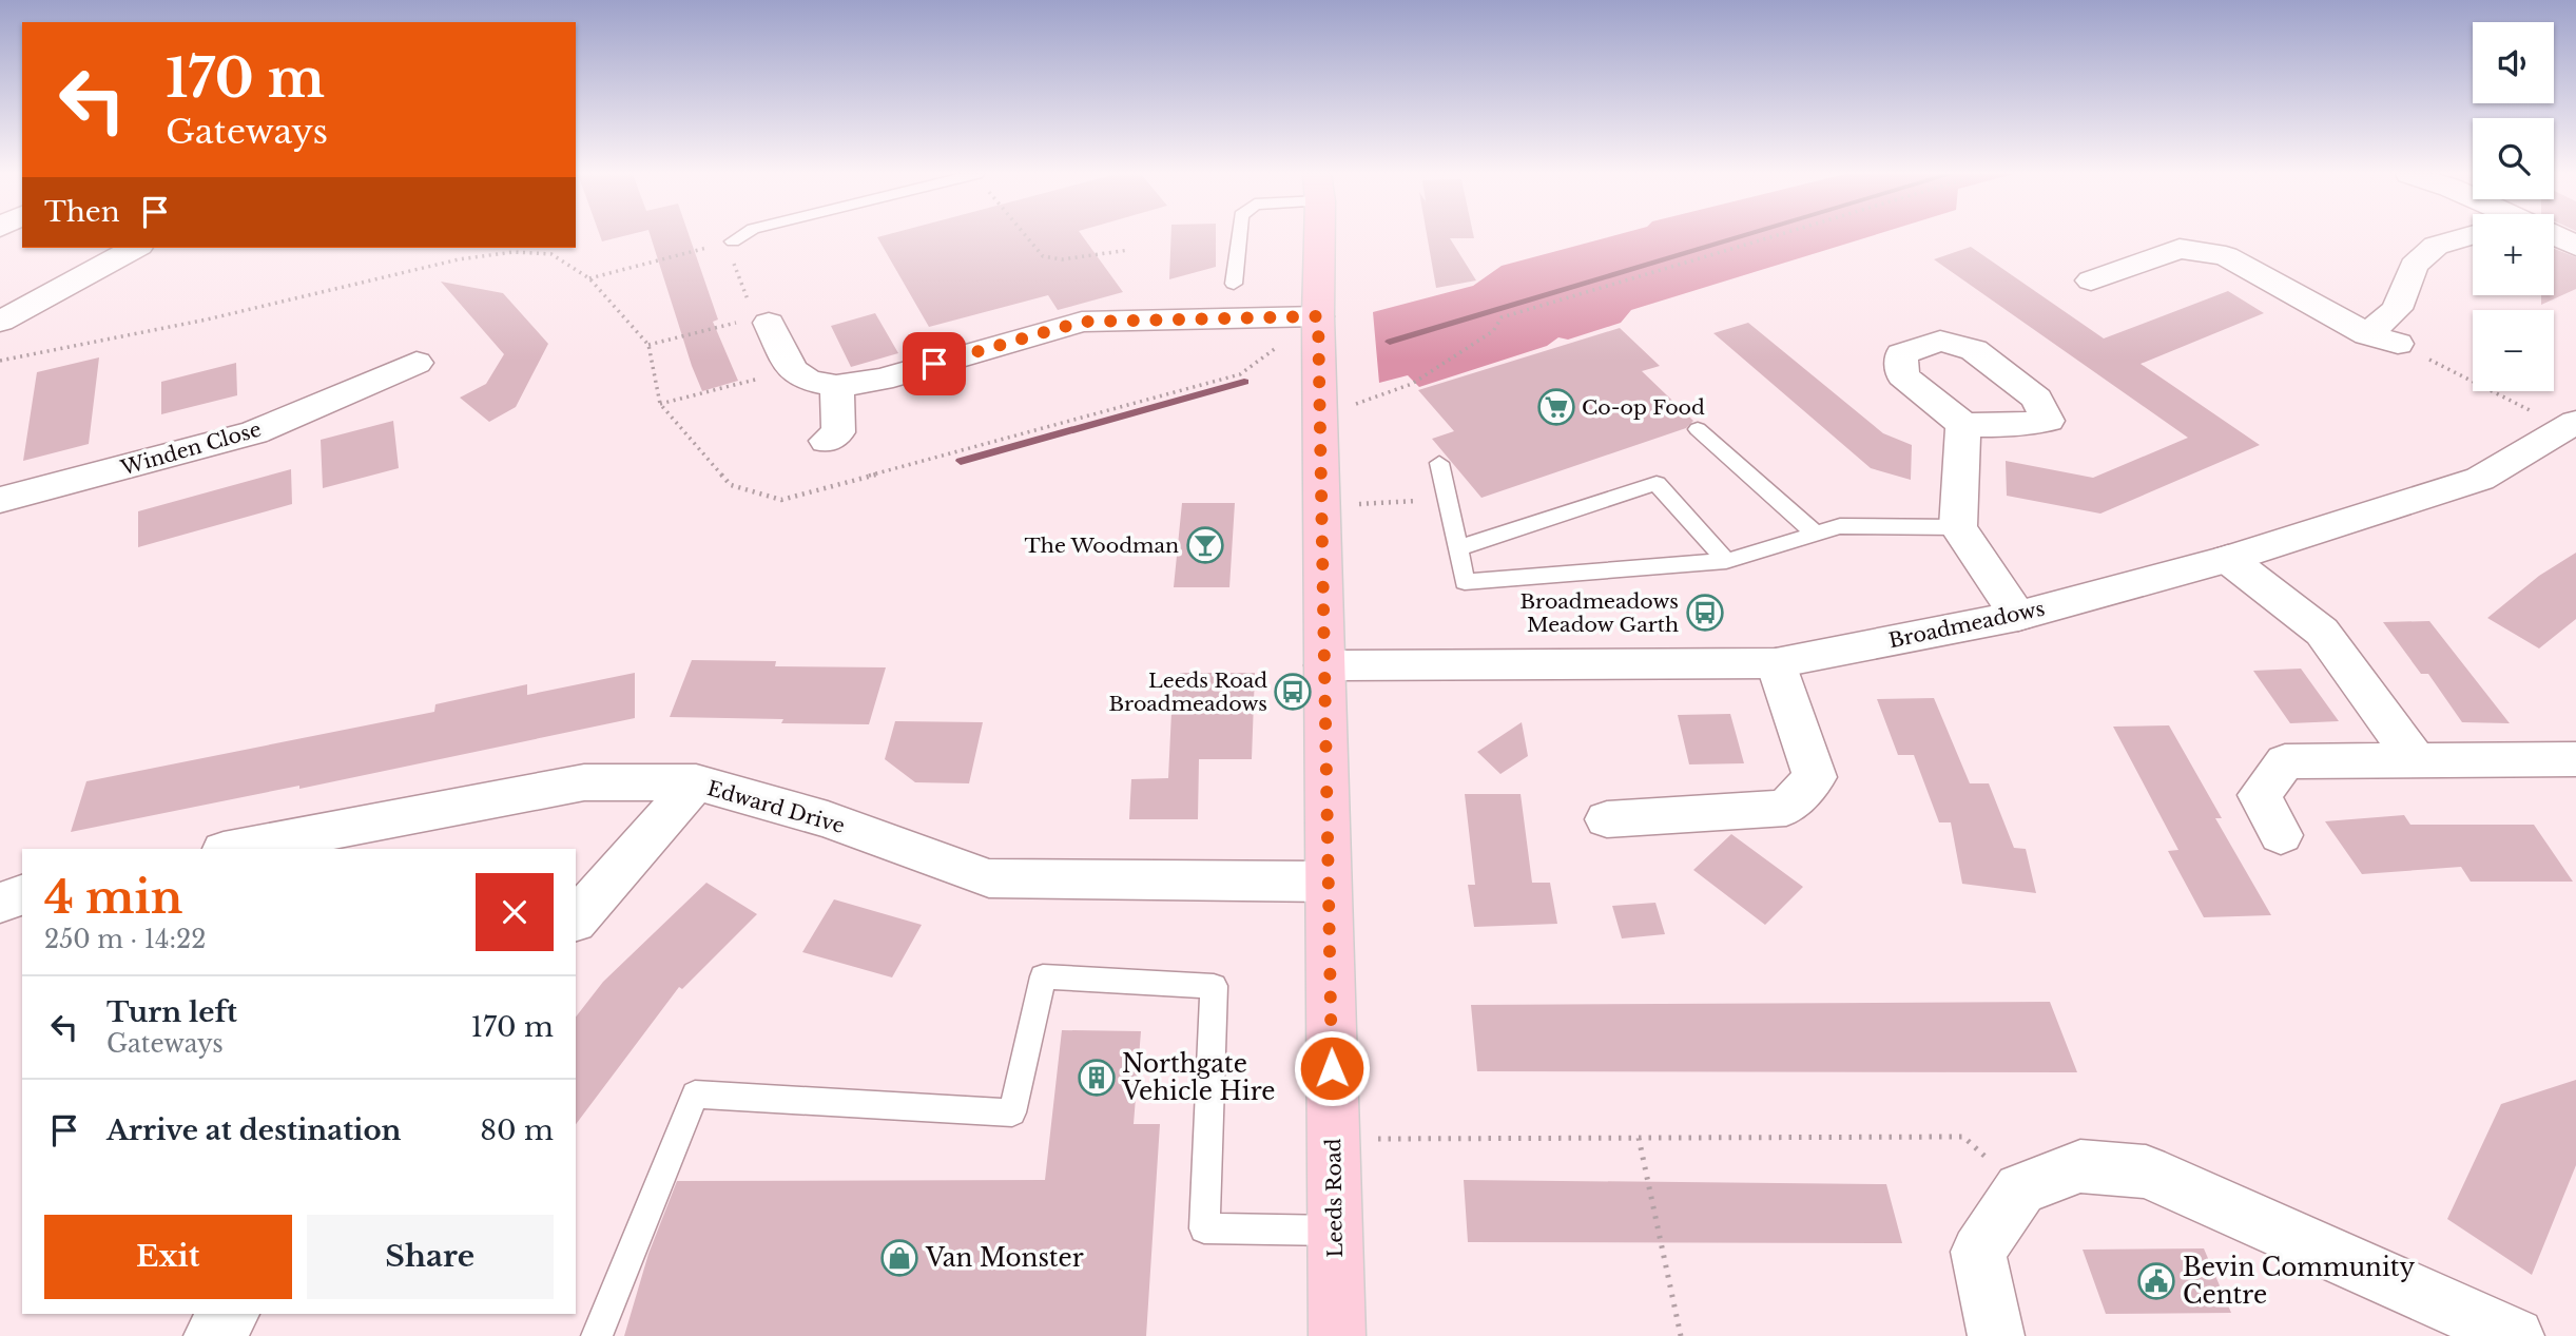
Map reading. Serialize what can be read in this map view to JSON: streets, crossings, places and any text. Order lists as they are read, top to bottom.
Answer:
{
  "streets": {
    "main road": ["Leeds Road"],
    "street": ["Winden Close", "Broadmeadows", "Edward Drive"]
  },
  "crossings": [
    ["Broadmeadows", "Leeds Road"],
    ["Edward Drive", "Leeds Road"]
  ],
  "places": {
    "supermarket": ["Co-op Food"],
    "bar": ["The Woodman"],
    "bus stop": ["Broadmeadows Meadow Garth", "Leeds Road Broadmeadows"],
    "building": ["Northgate Vehicle Hire"],
    "shop": ["Van Monster"],
    "public building": ["Bevin Community Centre"]
  },
  "page": {
    "map_buttons": ["+", "−"],
    "turn": ["170 m", "Gateways"],
    "then": "Then",
    "heading": ["4 min", "250 m · 14:22"],
    "list": [
      {
        "name": "Turn left",
        "note": "Gateways",
        "value": "170 m"
      },
      {
        "name": "Arrive at destination",
        "value": "80 m"
      }
    ],
    "buttons": ["Exit", "Share"]
  }
}
